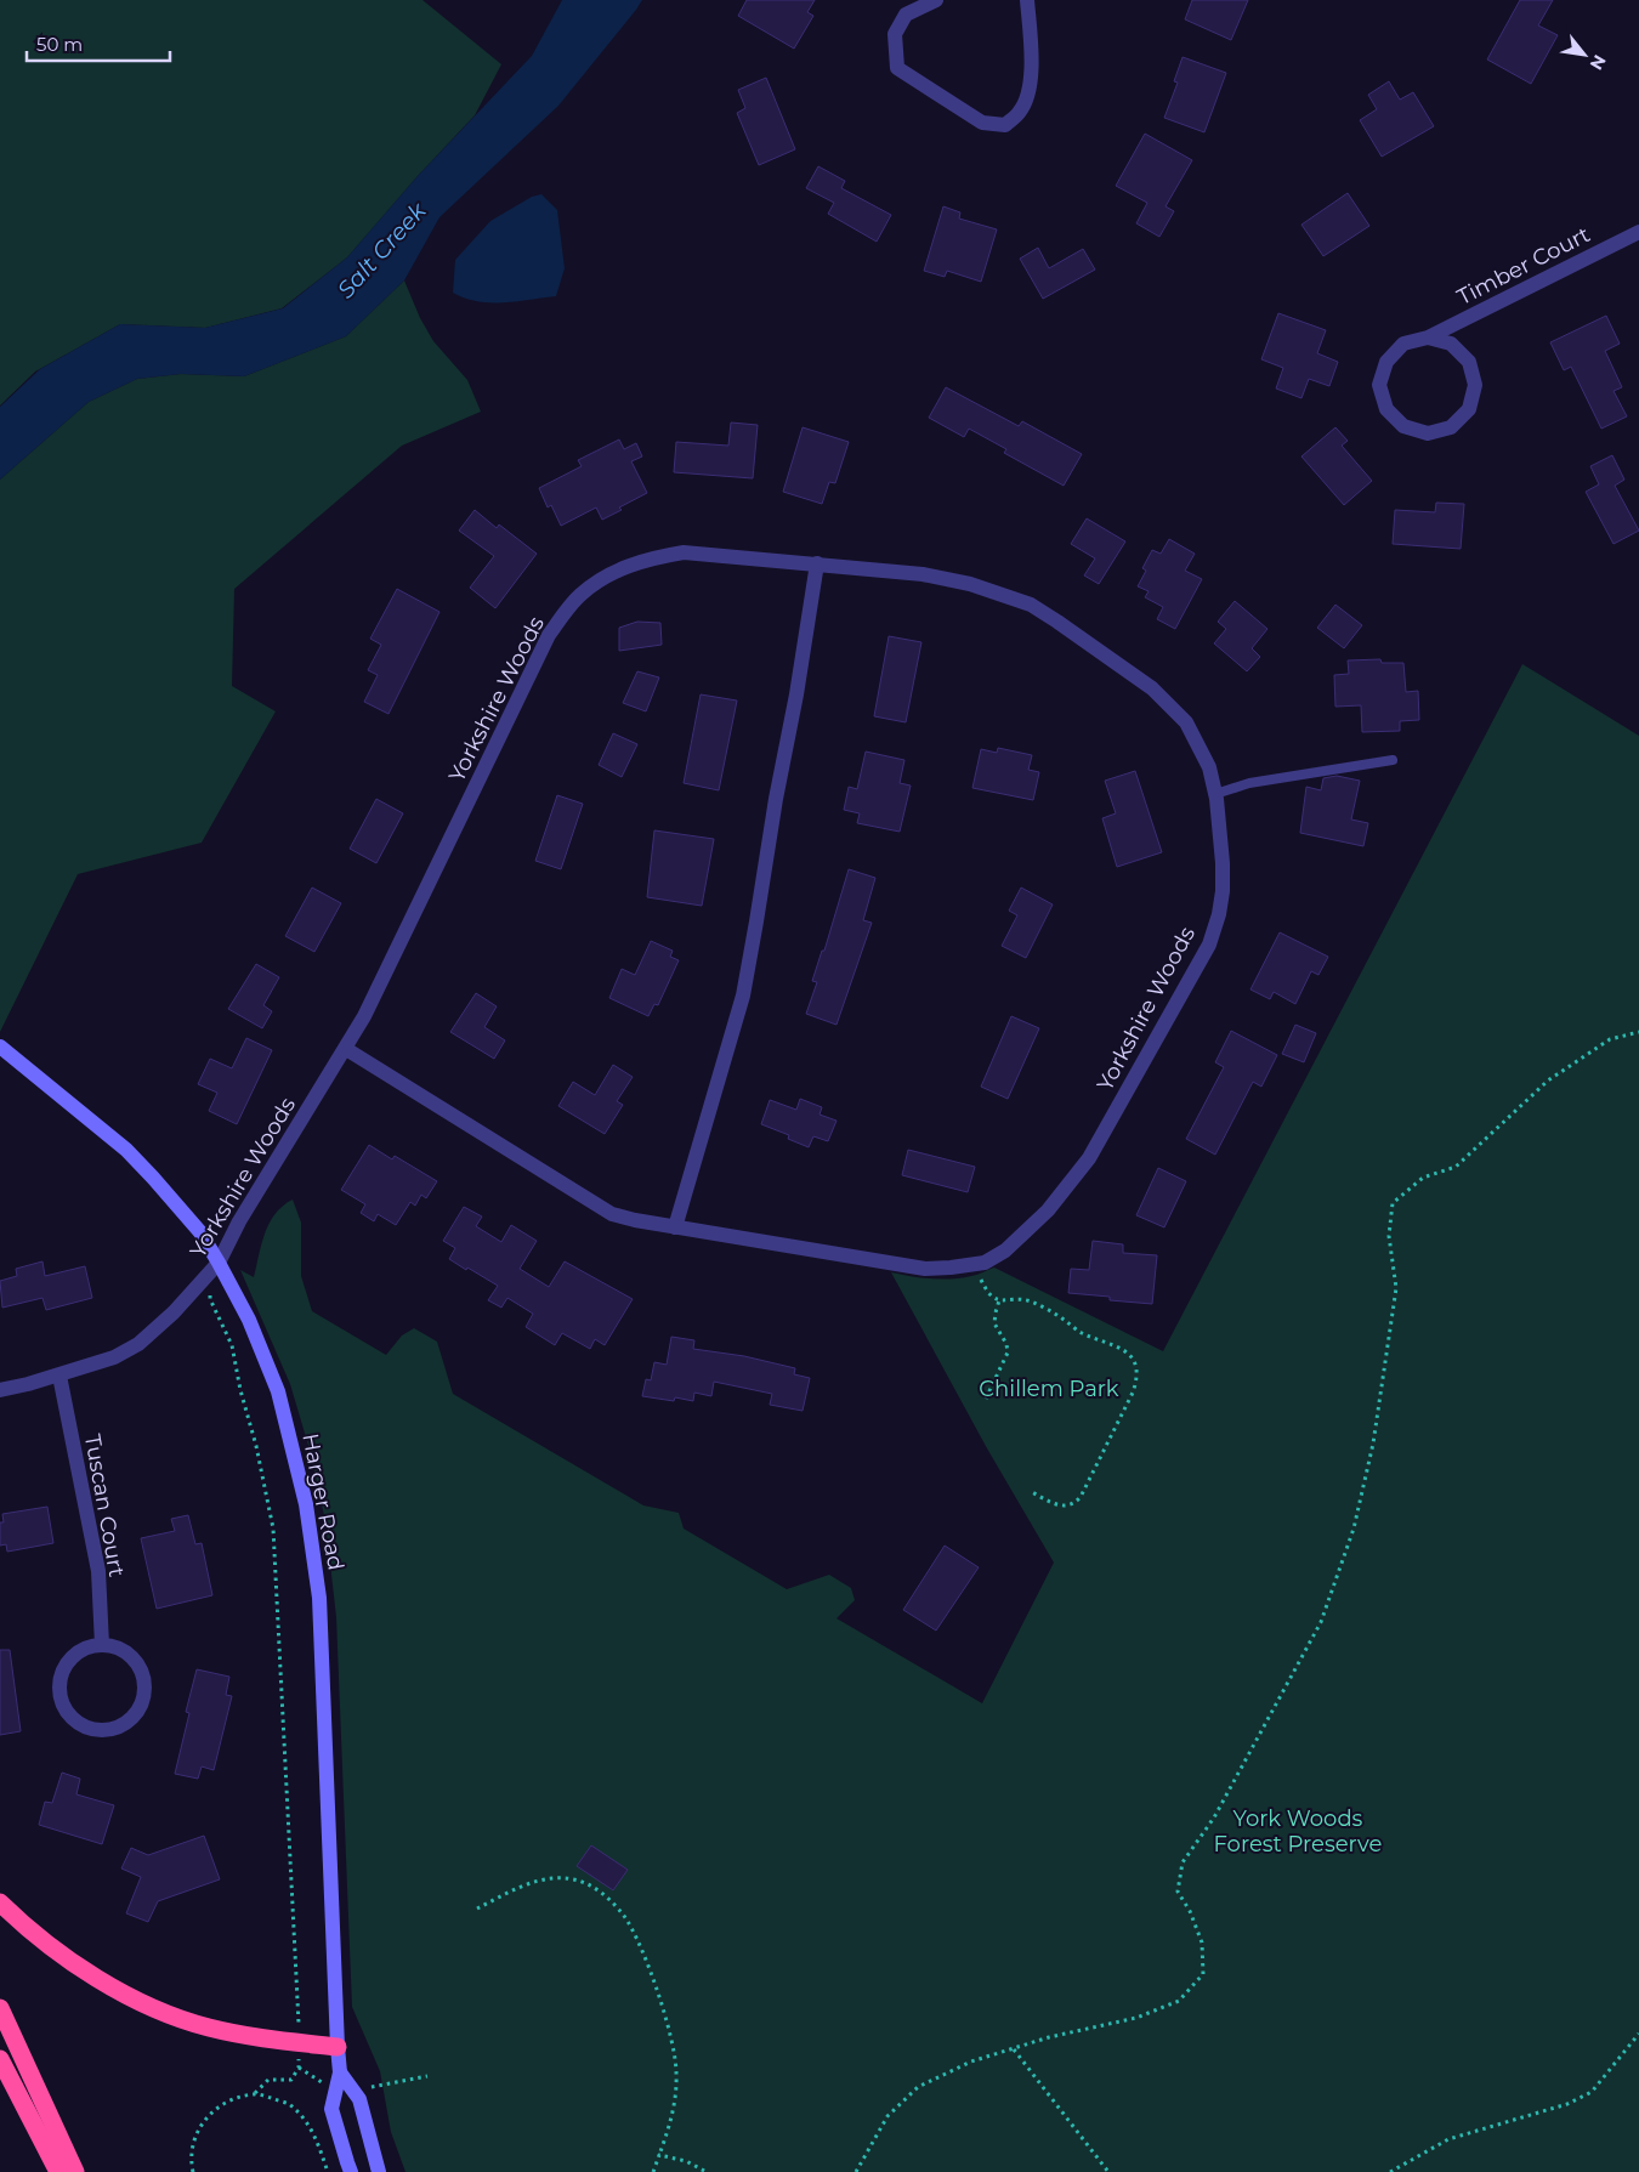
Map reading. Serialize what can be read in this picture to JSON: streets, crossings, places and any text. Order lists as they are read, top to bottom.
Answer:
{
  "streets": {
    "street": [
      "Timber Court",
      "Yorkshire Woods",
      "Harger Road",
      "Tuscan Court"
    ]
  },
  "crossings": [
    ["Yorkshire Woods", "Harger Road"],
    ["Yorkshire Woods", "Tuscan Court"]
  ],
  "water": ["Salt Creek"],
  "parks": ["Chillem Park", "York Woods Forest Preserve"],
  "scale_bar": "50 m",
  "north": "bottom right"
}
